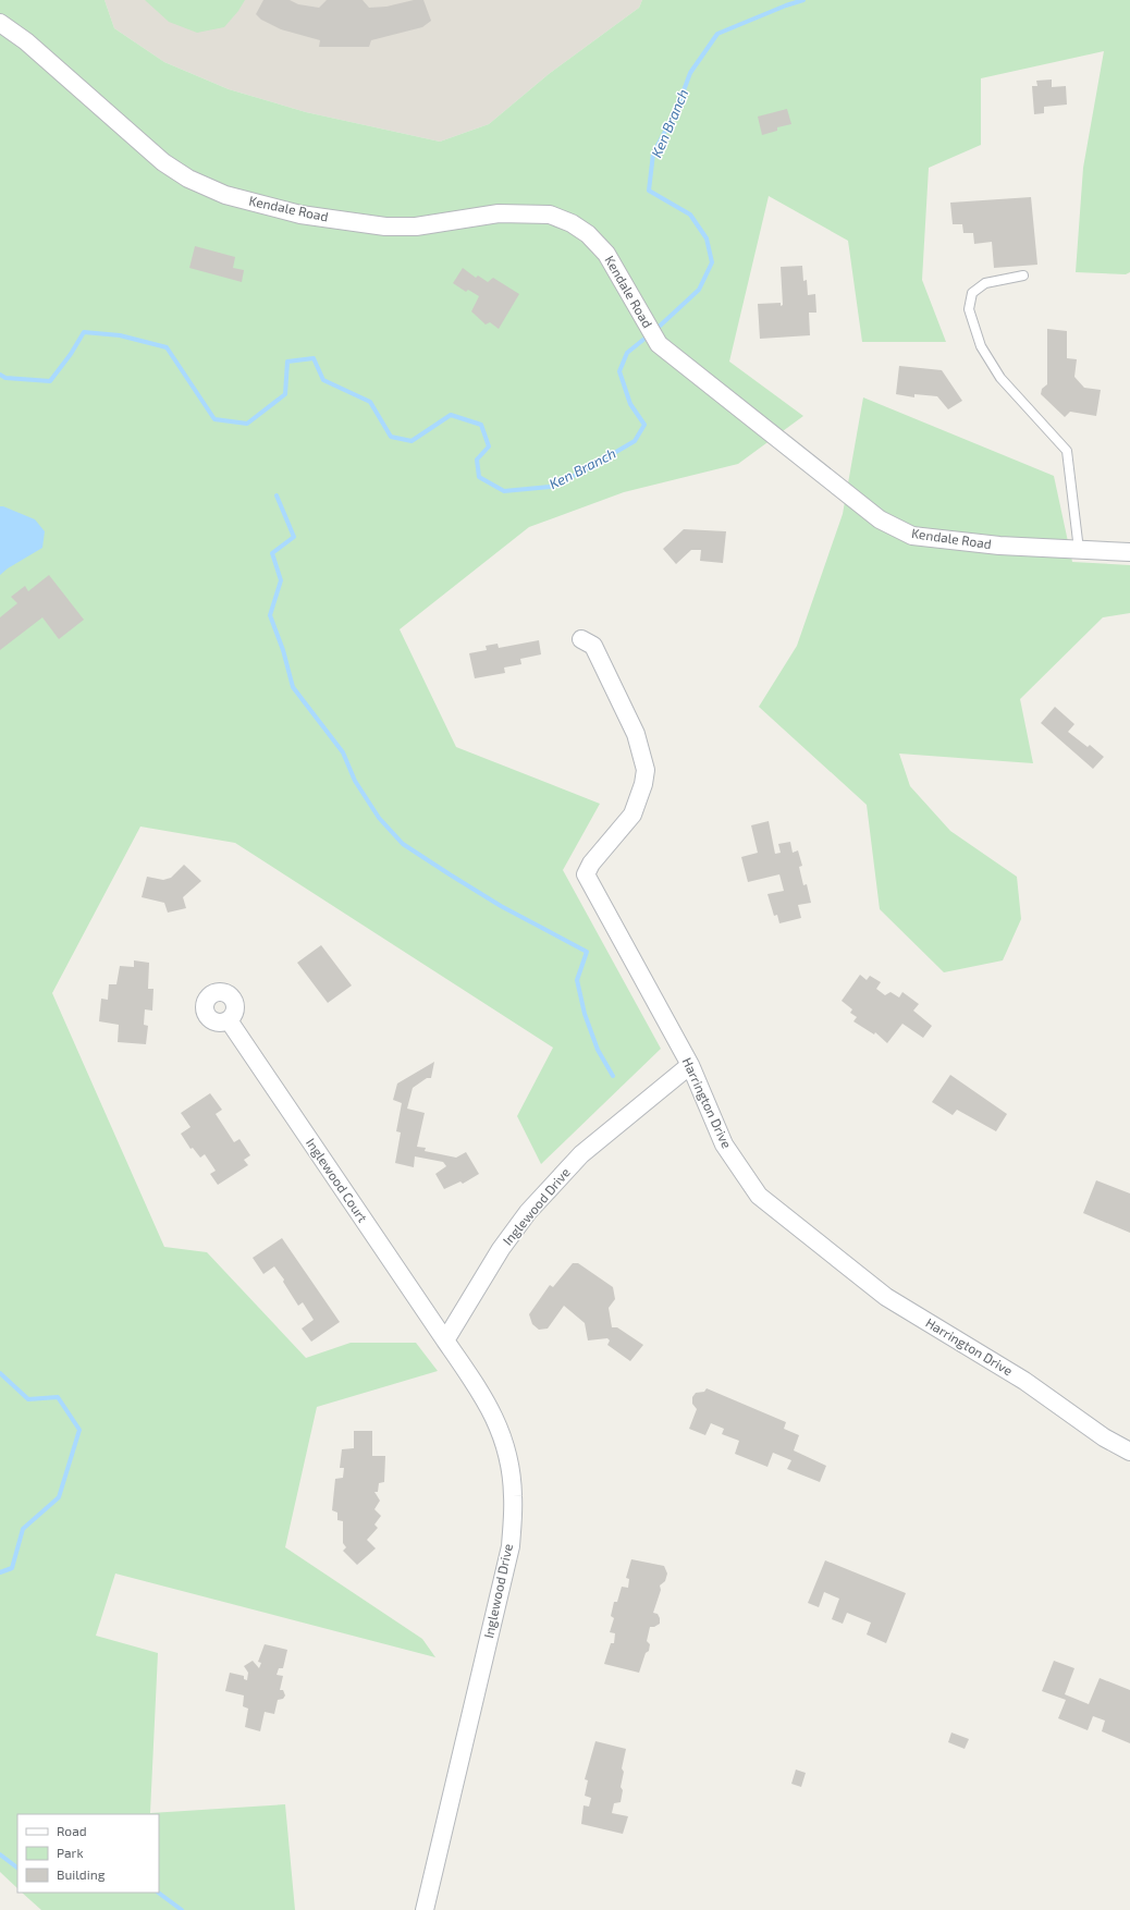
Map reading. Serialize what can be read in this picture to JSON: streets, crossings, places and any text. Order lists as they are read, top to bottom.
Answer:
{
  "streets": {
    "street": [
      "Kendale Road",
      "Harrington Drive",
      "Inglewood Court",
      "Inglewood Drive"
    ]
  },
  "crossings": [
    ["Harrington Drive", "Inglewood Drive"],
    ["Inglewood Court", "Inglewood Drive"]
  ],
  "water": ["Ken Branch"],
  "legend": ["Road", "Park", "Building"]
}
